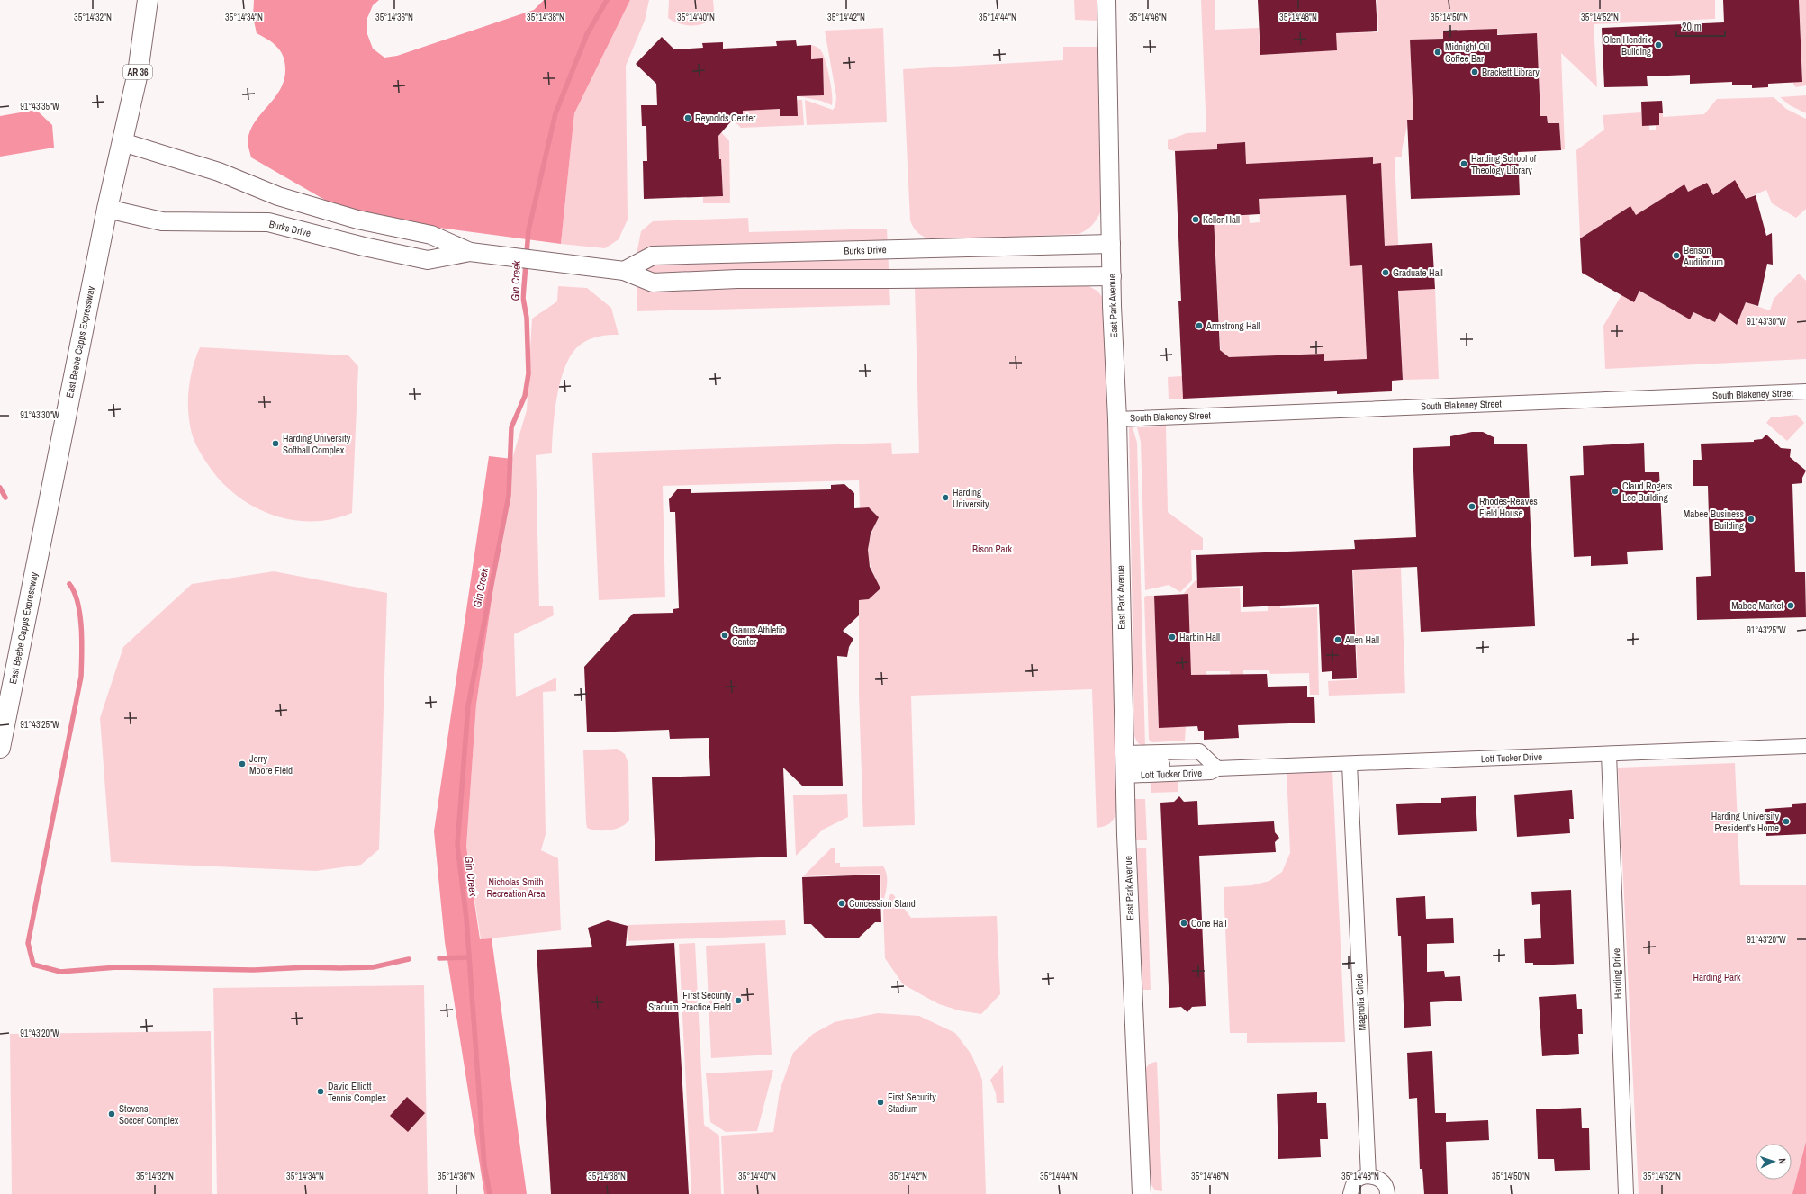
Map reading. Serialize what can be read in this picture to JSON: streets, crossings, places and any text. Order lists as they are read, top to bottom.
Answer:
{
  "streets": {
    "main road": ["AR 36", "East Beebe Capps Expressway"],
    "street": [
      "Burks Drive",
      "East Park Avenue",
      "South Blakeney Street",
      "Lott Tucker Drive",
      "Harding Drive",
      "Magnolia Circle"
    ]
  },
  "crossings": [
    ["Burks Drive", "East Park Avenue"],
    ["Burks Drive", "East Beebe Capps Expressway"],
    ["East Park Avenue", "South Blakeney Street"],
    ["East Park Avenue", "Lott Tucker Drive"],
    ["Lott Tucker Drive", "Harding Drive"],
    ["Lott Tucker Drive", "Magnolia Circle"]
  ],
  "water": ["Gin Creek"],
  "parks": ["Bison Park", "Nicholas Smith Recreation Area", "Harding Park"],
  "places": [
    "Olen Hendrix Building",
    "Midnight Oil Coffee Bar",
    "Brackett Library",
    "Reynolds Center",
    "Harding School of Theology Library",
    "Keller Hall",
    "Benson Auditorium",
    "Graduate Hall",
    "Armstrong Hall",
    "Harding University Softball Complex",
    "Claud Rogers Lee Building",
    "Harding University",
    "Rhodes-Reaves Field House",
    "Mabee Business Building",
    "Mabee Market",
    "Ganus Athletic Center",
    "Harbin Hall",
    "Allen Hall",
    "Jerry Moore Field",
    "Harding University President's Home",
    "Concession Stand",
    "Cone Hall",
    "First Security Staduim Practice Field",
    "David Elliott Tennis Complex",
    "First Security Stadium",
    "Stevens Soccer Complex"
  ],
  "scale_bar": "20 m",
  "north": "right",
  "coordinates": [
    "35°14'32\"N",
    "35°14'34\"N",
    "35°14'36\"N",
    "35°14'38\"N",
    "35°14'40\"N",
    "35°14'42\"N",
    "35°14'44\"N",
    "35°14'46\"N",
    "35°14'48\"N",
    "35°14'50\"N",
    "35°14'52\"N",
    "91°43'35\"W",
    "91°43'30\"W",
    "91°43'25\"W",
    "91°43'20\"W"
  ]
}
